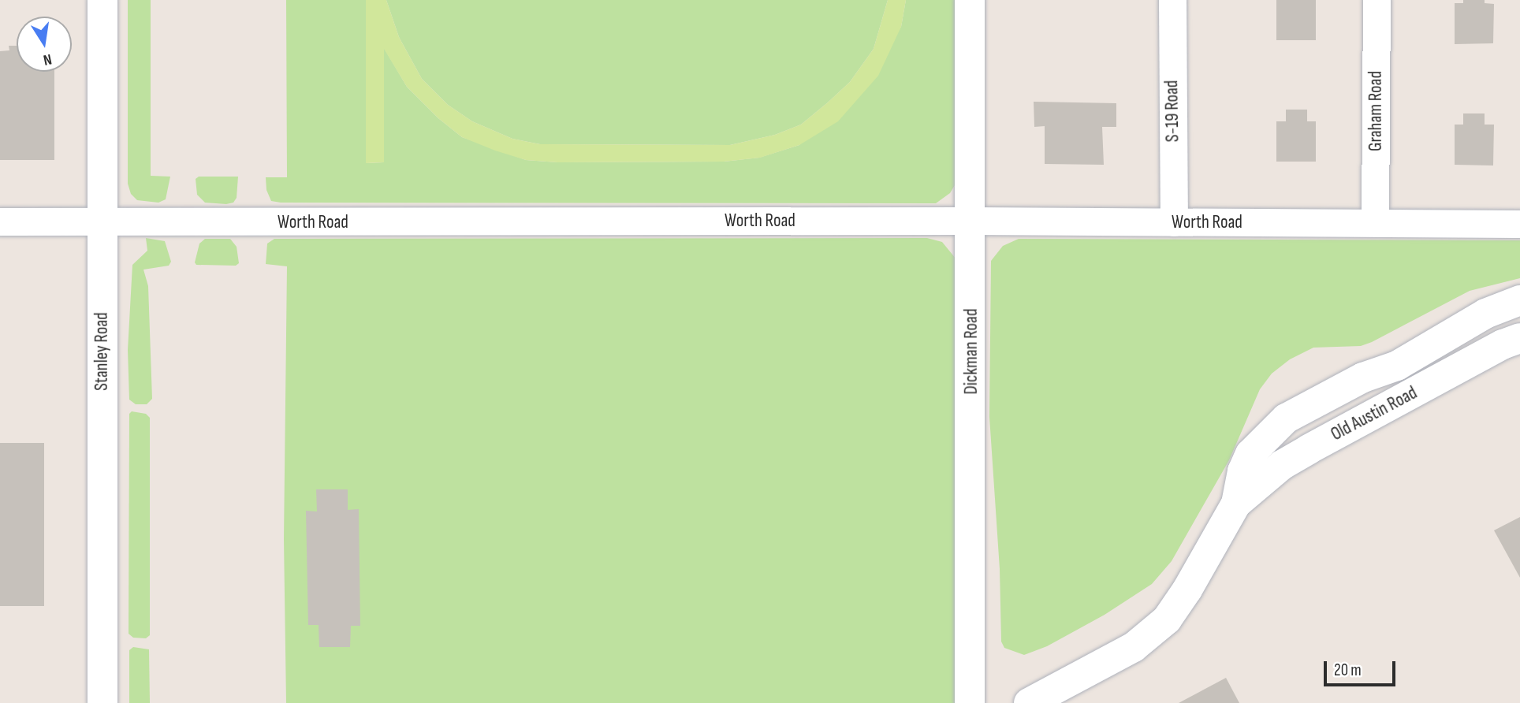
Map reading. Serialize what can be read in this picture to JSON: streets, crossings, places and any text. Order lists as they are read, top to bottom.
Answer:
{
  "streets": {
    "street": [
      "S-19 Road",
      "Graham Road",
      "Worth Road",
      "Stanley Road",
      "Dickman Road",
      "Old Austin Road"
    ]
  },
  "crossings": [
    ["S-19 Road", "Worth Road"],
    ["Graham Road", "Worth Road"],
    ["Worth Road", "Stanley Road"],
    ["Worth Road", "Dickman Road"]
  ],
  "scale_bar": "20 m",
  "north": "bottom"
}
